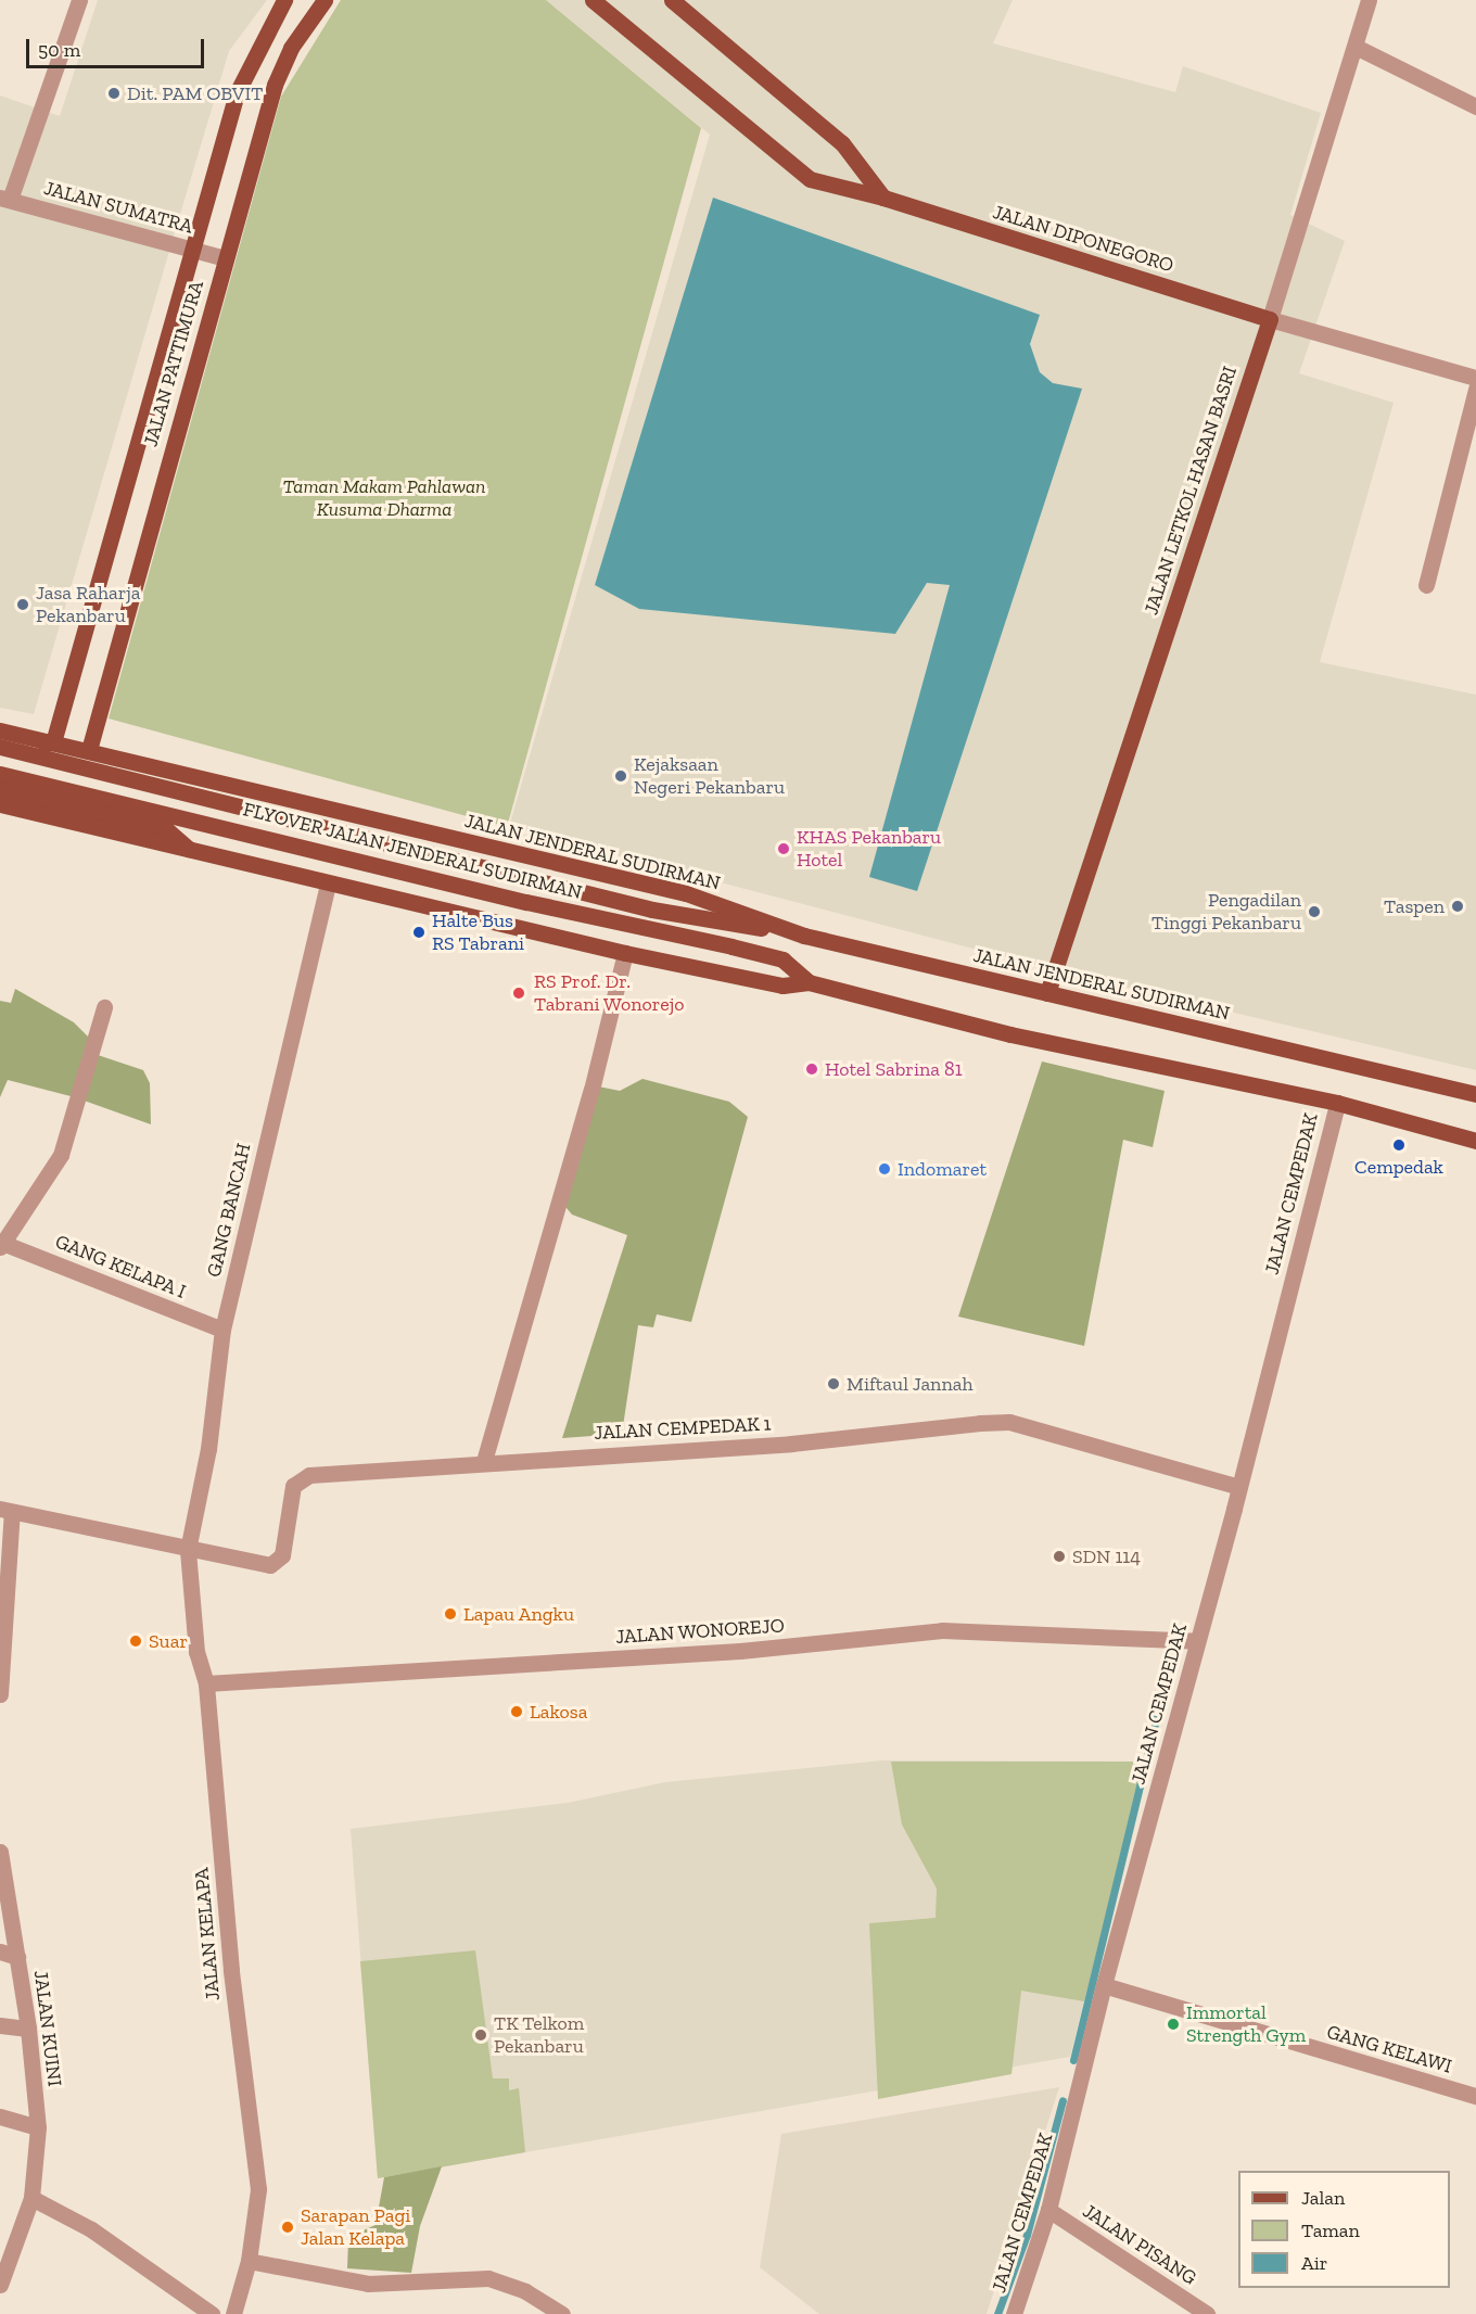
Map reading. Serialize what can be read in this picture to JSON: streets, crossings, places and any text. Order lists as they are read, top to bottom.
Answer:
{
  "streets": {
    "main road": [
      "JALAN DIPONEGORO",
      "JALAN PATTIMURA",
      "JALAN LETKOL HASAN BASRI",
      "FLYOVER JALAN JENDERAL SUDIRMAN",
      "JALAN JENDERAL SUDIRMAN"
    ],
    "street": [
      "JALAN SUMATRA",
      "JALAN CEMPEDAK",
      "GANG BANCAH",
      "GANG KELAPA I",
      "JALAN CEMPEDAK 1",
      "JALAN WONOREJO",
      "JALAN KELAPA",
      "JALAN KUINI",
      "GANG KELAWI",
      "JALAN PISANG"
    ]
  },
  "crossings": [
    ["JALAN SUMATRA", "JALAN PATTIMURA"],
    ["JALAN DIPONEGORO", "JALAN LETKOL HASAN BASRI"],
    ["JALAN PATTIMURA", "JALAN JENDERAL SUDIRMAN"],
    ["JALAN LETKOL HASAN BASRI", "JALAN JENDERAL SUDIRMAN"],
    ["FLYOVER JALAN JENDERAL SUDIRMAN", "JALAN JENDERAL SUDIRMAN"],
    ["JALAN CEMPEDAK", "JALAN CEMPEDAK 1"],
    ["JALAN CEMPEDAK", "JALAN WONOREJO"],
    ["JALAN CEMPEDAK", "GANG KELAWI"],
    ["JALAN CEMPEDAK", "JALAN PISANG"],
    ["GANG BANCAH", "GANG KELAPA I"],
    ["GANG BANCAH", "JALAN CEMPEDAK 1"],
    ["GANG BANCAH", "JALAN KELAPA"],
    ["JALAN CEMPEDAK 1", "JALAN KELAPA"],
    ["JALAN WONOREJO", "JALAN KELAPA"]
  ],
  "parks": ["Taman Makam Pahlawan Kusuma Dharma"],
  "places": [
    "Dit. PAM OBVIT",
    "Jasa Raharja Pekanbaru",
    "Kejaksaan Negeri Pekanbaru",
    "KHAS Pekanbaru Hotel",
    "Taspen",
    "Pengadilan Tinggi Pekanbaru",
    "Halte Bus RS Tabrani",
    "RS Prof. Dr. Tabrani Wonorejo",
    "Hotel Sabrina 81",
    "Cempedak",
    "Indomaret",
    "Miftaul Jannah",
    "SDN 114",
    "Lapau Angku",
    "Suar",
    "Lakosa",
    "Immortal Strength Gym",
    "TK Telkom Pekanbaru",
    "Sarapan Pagi Jalan Kelapa"
  ],
  "legend": ["Jalan", "Taman", "Air"],
  "scale_bar": "50 m"
}
